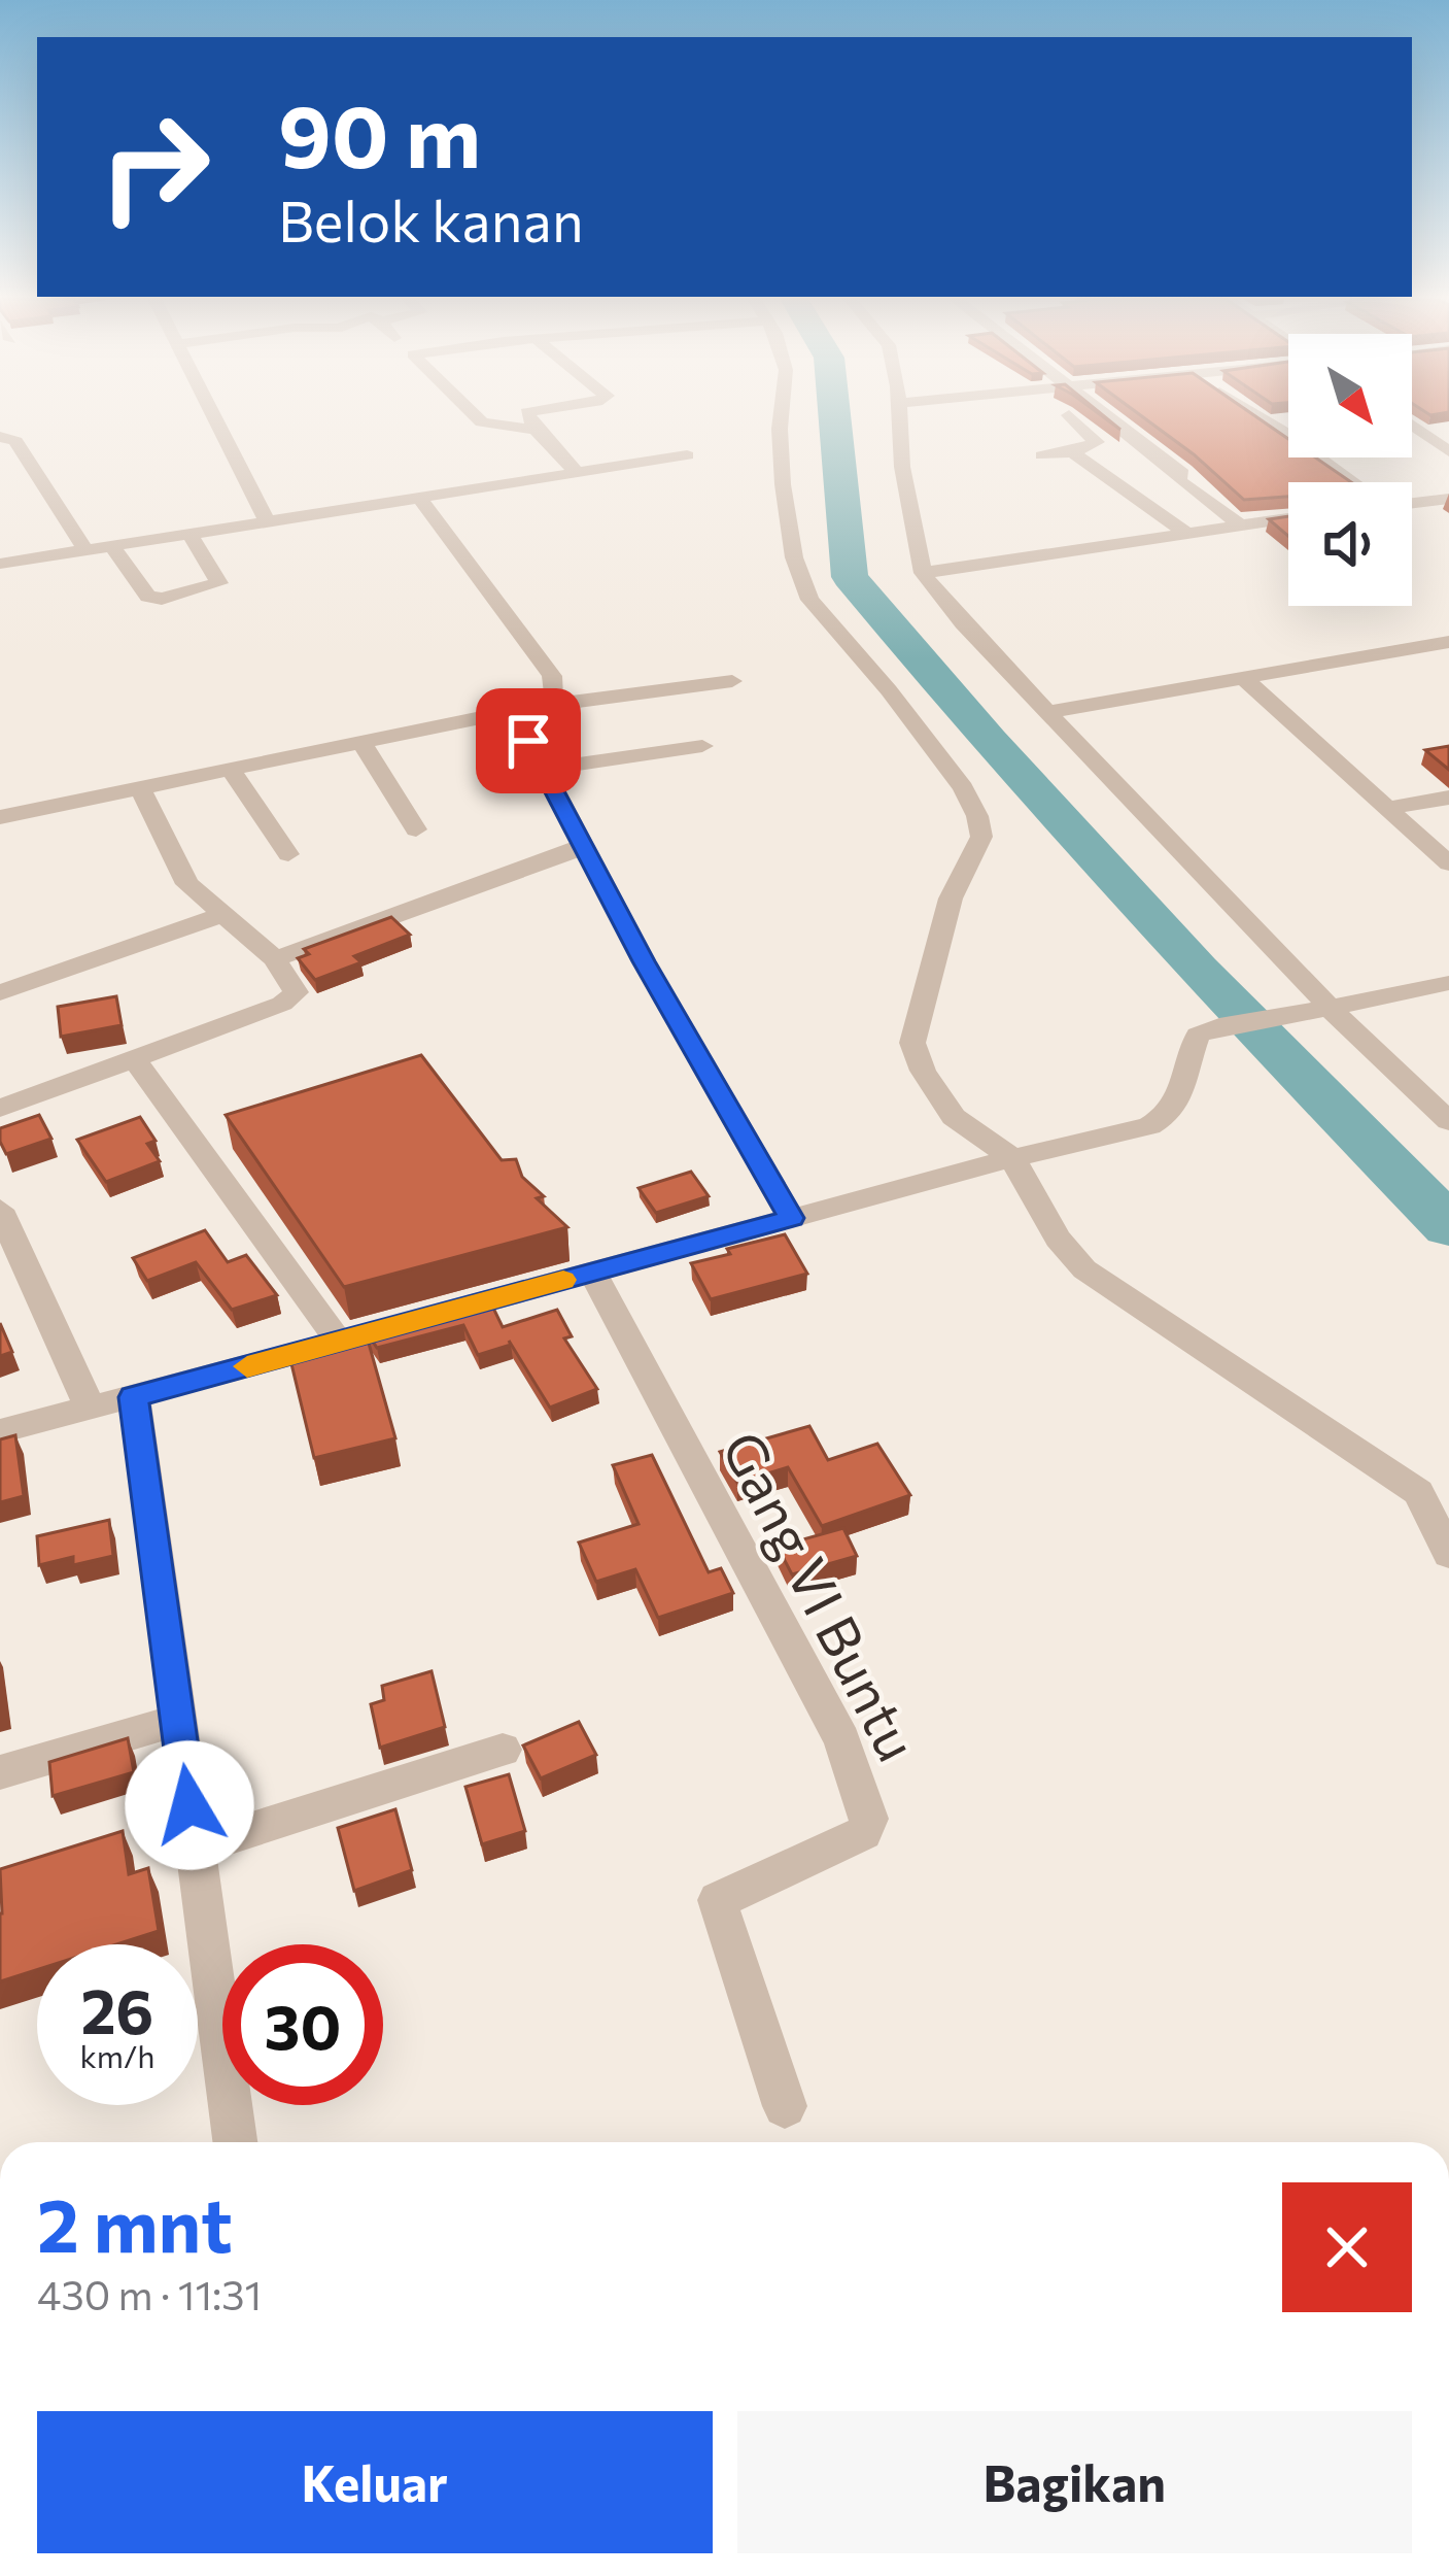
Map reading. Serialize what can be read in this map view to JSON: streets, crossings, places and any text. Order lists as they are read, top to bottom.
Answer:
{
  "streets": {
    "street": ["Gang VI Buntu"]
  },
  "north": "bottom right",
  "page": {
    "turn": ["90 m", "Belok kanan"],
    "speed": "26 km/h",
    "limit": "30",
    "heading": ["2 mnt", "430 m · 11:31"],
    "buttons": ["Keluar", "Bagikan"]
  }
}
